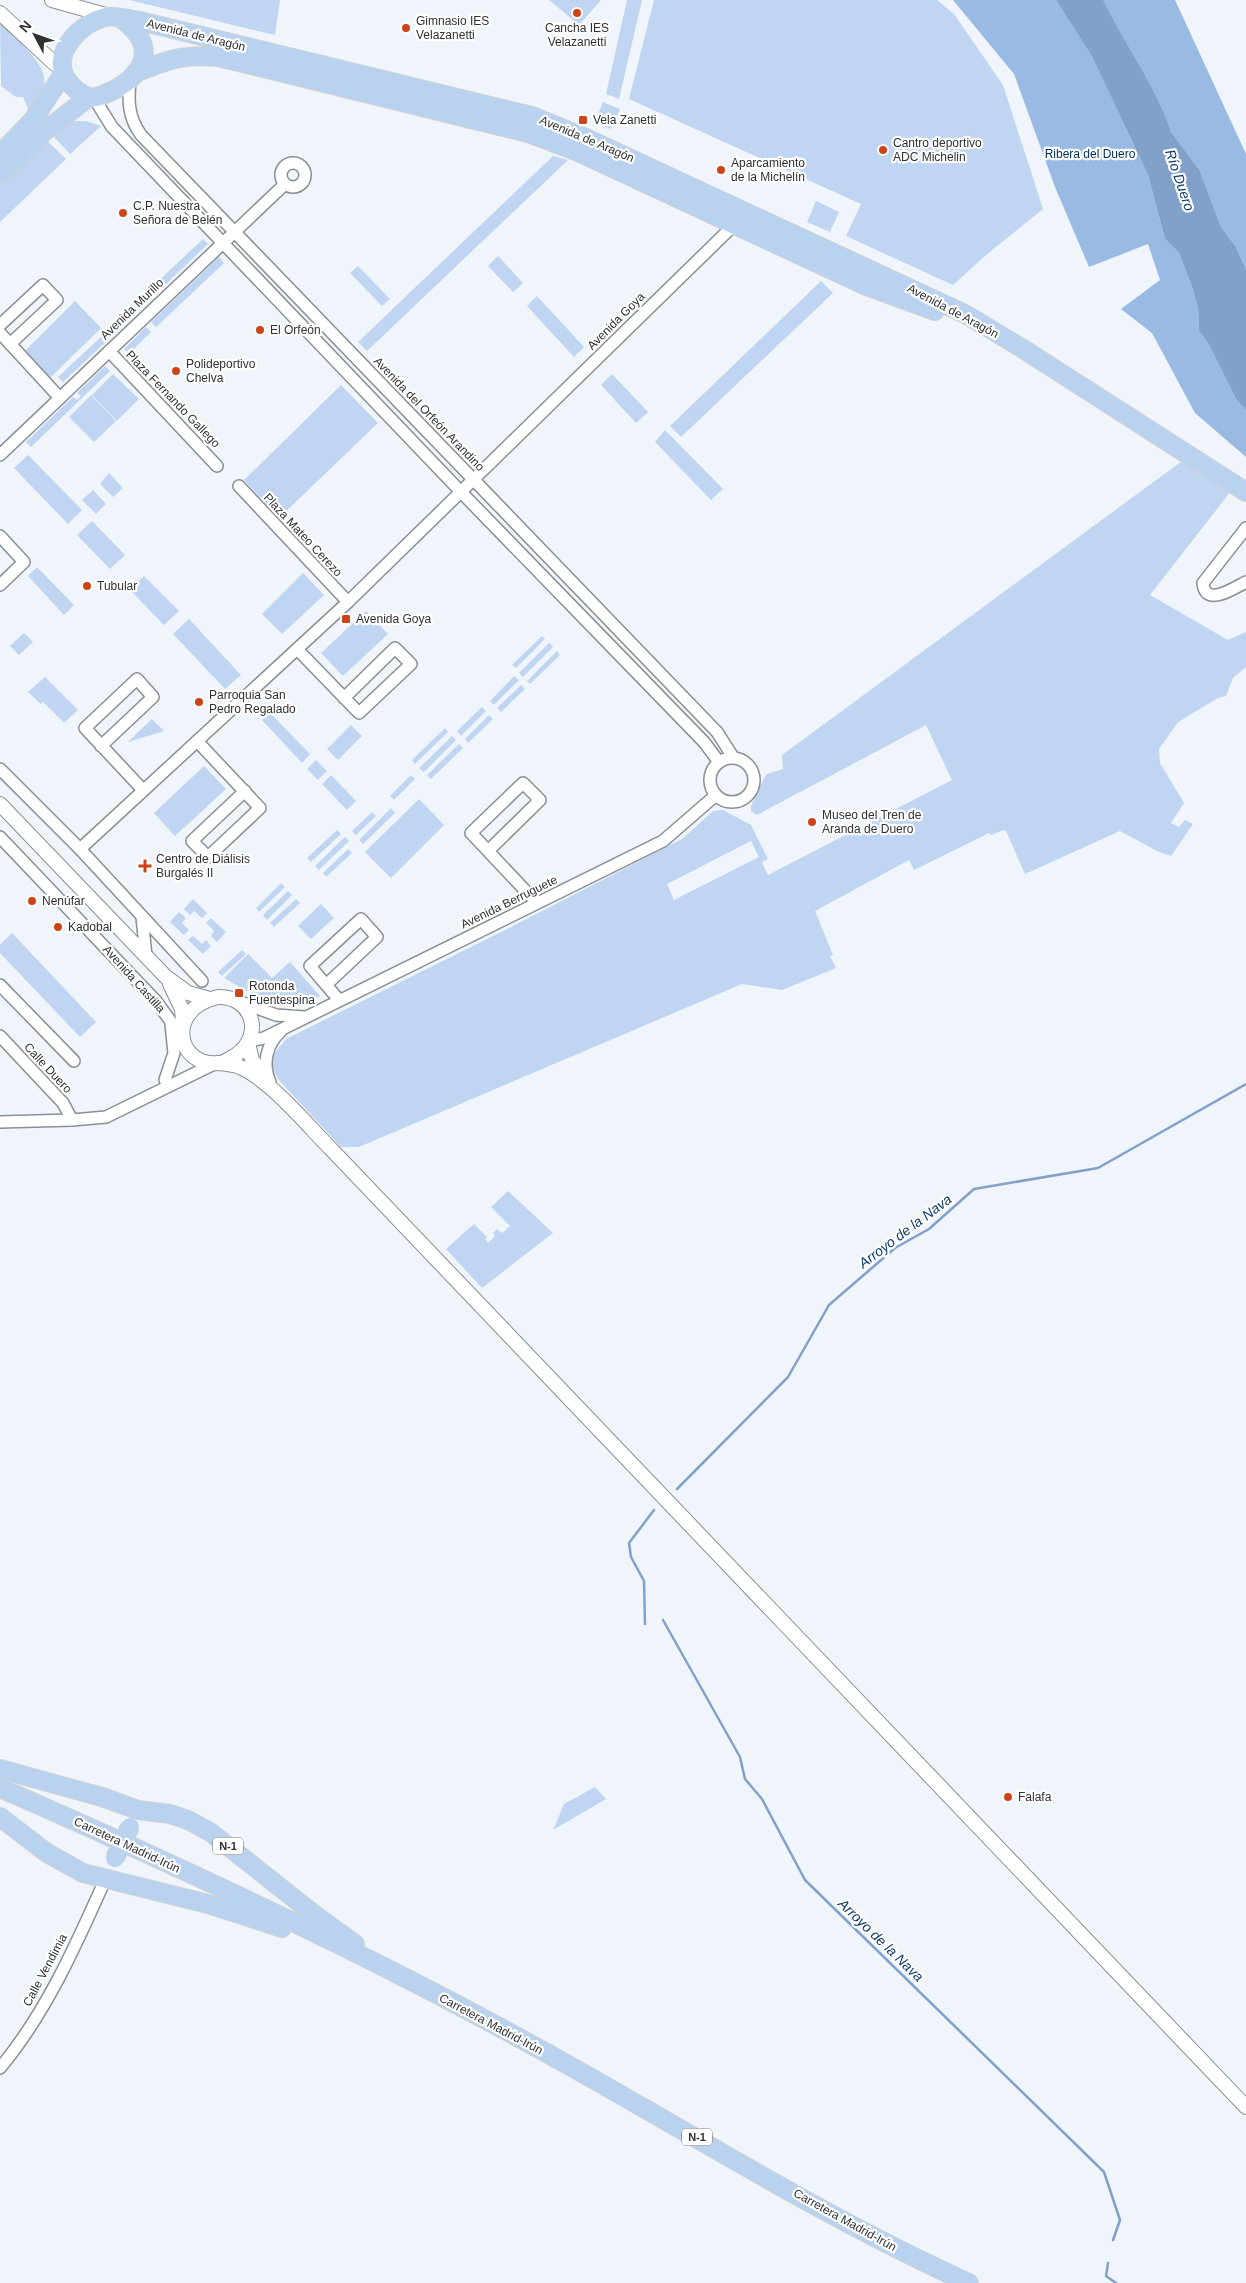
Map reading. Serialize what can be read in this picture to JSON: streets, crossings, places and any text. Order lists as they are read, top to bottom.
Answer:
{
  "streets": {
    "highway": ["Avenida de Aragón", "Carretera Madrid-Irún", "N-1"],
    "street": [
      "Avenida Murillo",
      "Avenida Goya",
      "Plaza Fernando Gallego",
      "Avenida del Orfeón Arandino",
      "Plaza Mateo Cerezo",
      "Avenida Berruguete",
      "Avenida Castilla",
      "Calle Duero",
      "Calle Vendimia"
    ]
  },
  "crossings": [
    ["Avenida de Aragón", "Avenida Goya"],
    ["Avenida de Aragón", "Avenida del Orfeón Arandino"],
    ["Avenida Murillo", "Plaza Fernando Gallego"],
    ["Avenida Murillo", "Avenida del Orfeón Arandino"],
    ["Avenida Goya", "Avenida del Orfeón Arandino"],
    ["Avenida Goya", "Plaza Mateo Cerezo"],
    ["Avenida del Orfeón Arandino", "Avenida Berruguete"],
    ["Avenida Berruguete", "Avenida Castilla"],
    ["Carretera Madrid-Irún", "N-1"],
    ["N-1", "Calle Vendimia"]
  ],
  "water": ["Río Duero", "Arroyo de la Nava"],
  "parks": ["Ribera del Duero"],
  "places": {
    "other": [
      "Cancha IES Velazanetti",
      "Gimnasio IES Velazanetti",
      "Cantro deportivo ADC Michelin",
      "Aparcamiento de la Michelín",
      "C.P. Nuestra Señora de Belén",
      "El Orfeón",
      "Polideportivo Chelva",
      "Tubular",
      "Parroquia San Pedro Regalado",
      "Museo del Tren de Aranda de Duero",
      "Nenúfar",
      "Kadobal",
      "Falafa"
    ],
    "transit": ["Vela Zanetti", "Avenida Goya", "Rotonda Fuentespina"],
    "health": ["Centro de Diálisis Burgalés II"]
  },
  "north": "top left"
}
